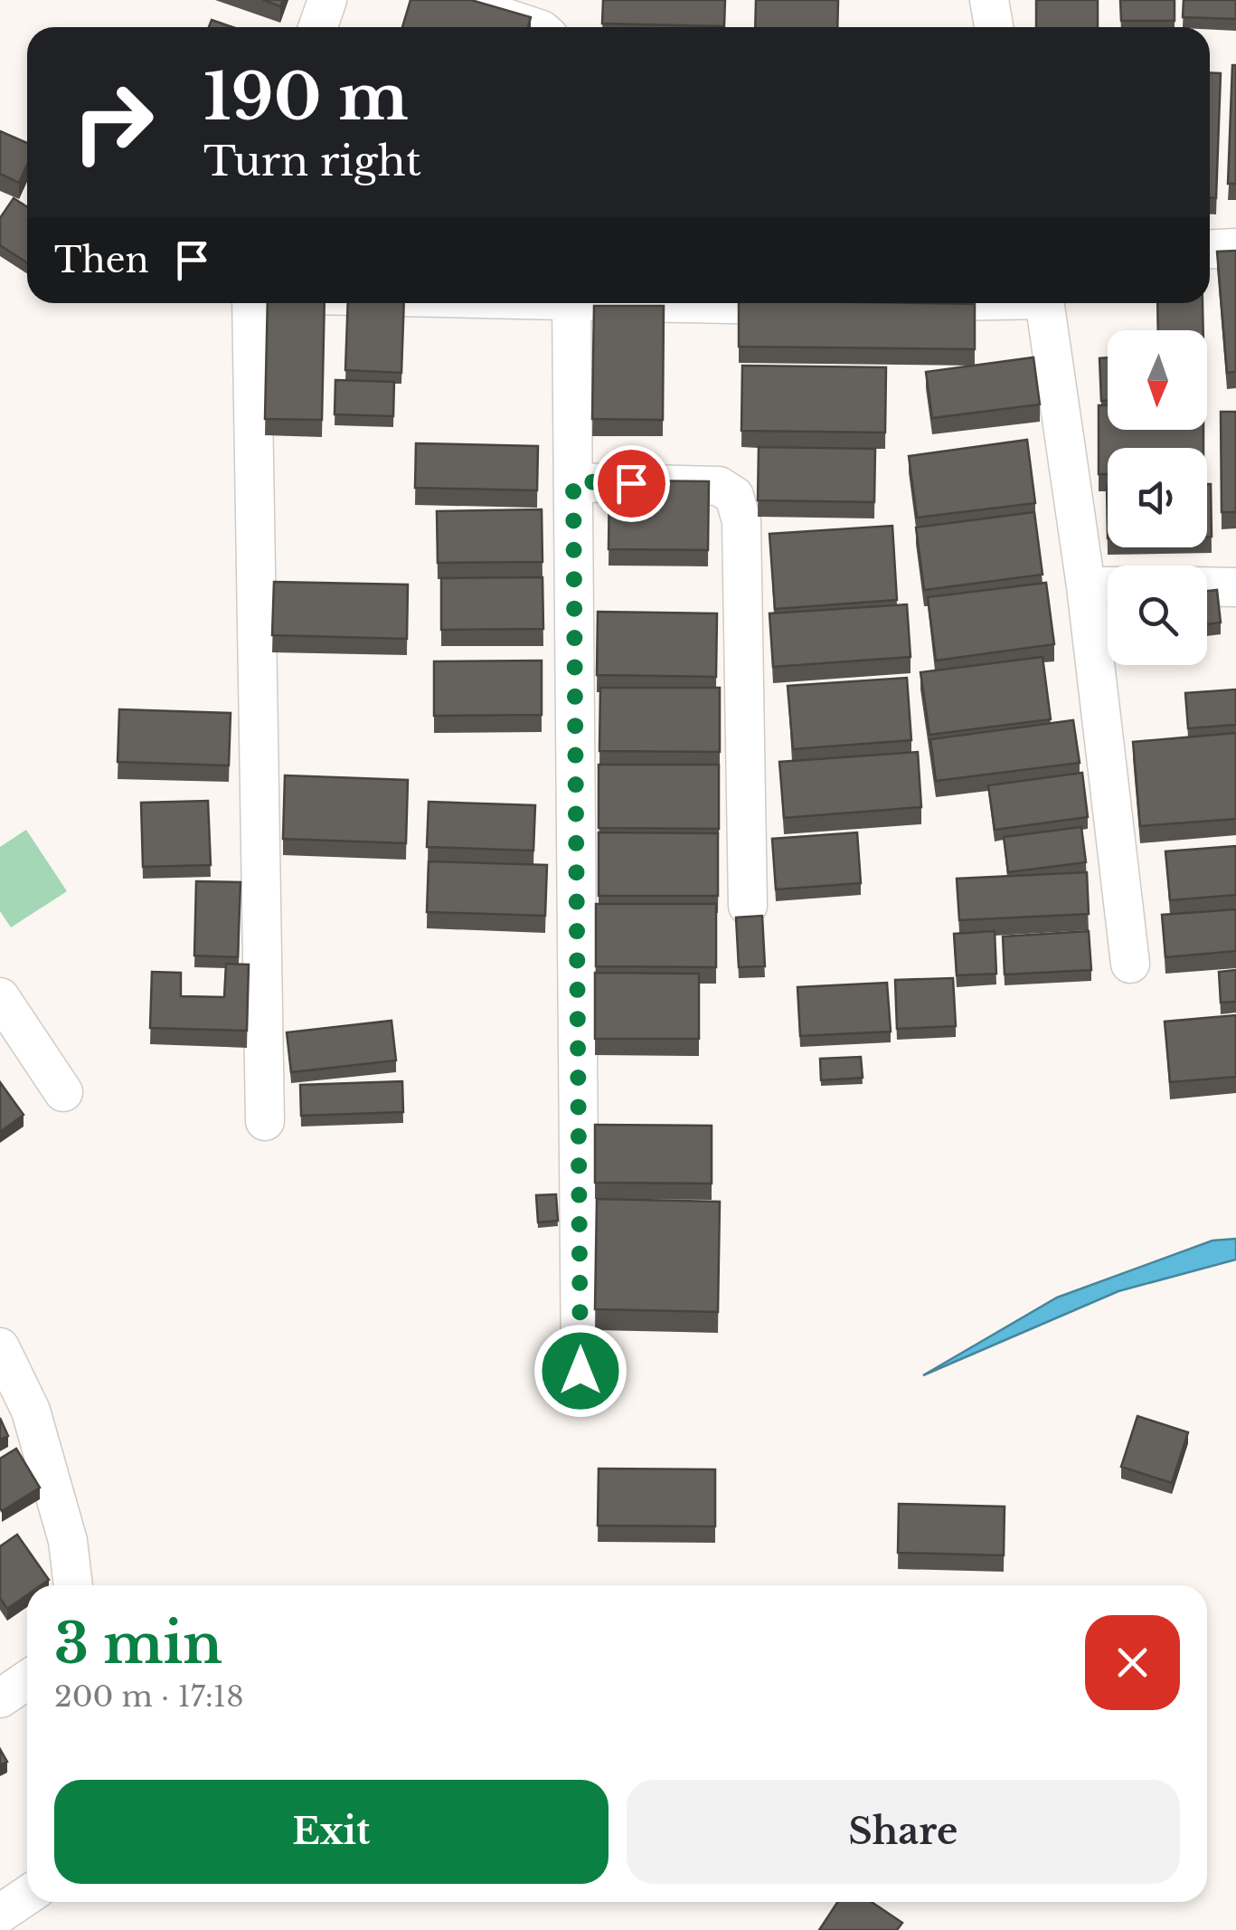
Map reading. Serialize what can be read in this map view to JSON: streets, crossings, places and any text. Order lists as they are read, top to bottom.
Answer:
{
  "north": "bottom",
  "page": {
    "turn": ["190 m", "Turn right"],
    "then": "Then",
    "heading": ["3 min", "200 m · 17:18"],
    "buttons": ["Exit", "Share"]
  }
}
